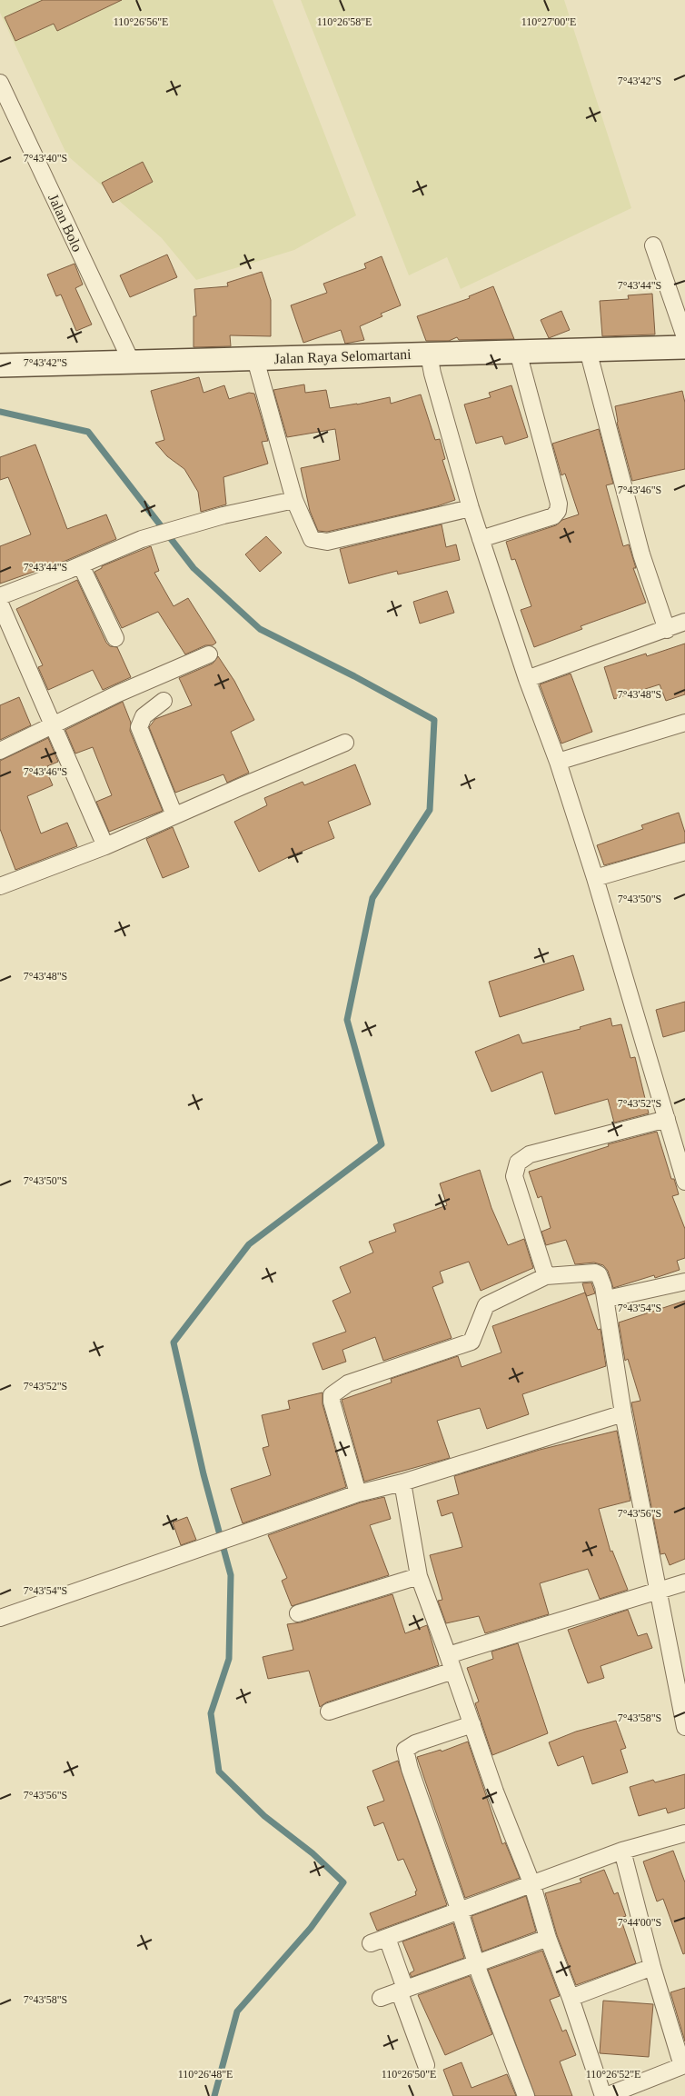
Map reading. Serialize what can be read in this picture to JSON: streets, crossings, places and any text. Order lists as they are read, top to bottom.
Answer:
{
  "streets": {
    "main road": ["Jalan Raya Selomartani"],
    "street": ["Jalan Bolo"]
  },
  "crossings": [
    ["Jalan Bolo", "Jalan Raya Selomartani"]
  ],
  "coordinates": [
    "110°26'56\"E",
    "110°26'58\"E",
    "110°27'00\"E",
    "7°43'42\"S",
    "7°43'40\"S",
    "7°43'44\"S",
    "7°43'46\"S",
    "7°43'48\"S",
    "7°43'50\"S",
    "7°43'52\"S",
    "7°43'54\"S",
    "7°43'56\"S",
    "7°43'58\"S",
    "7°44'00\"S",
    "110°26'48\"E",
    "110°26'50\"E",
    "110°26'52\"E"
  ]
}
